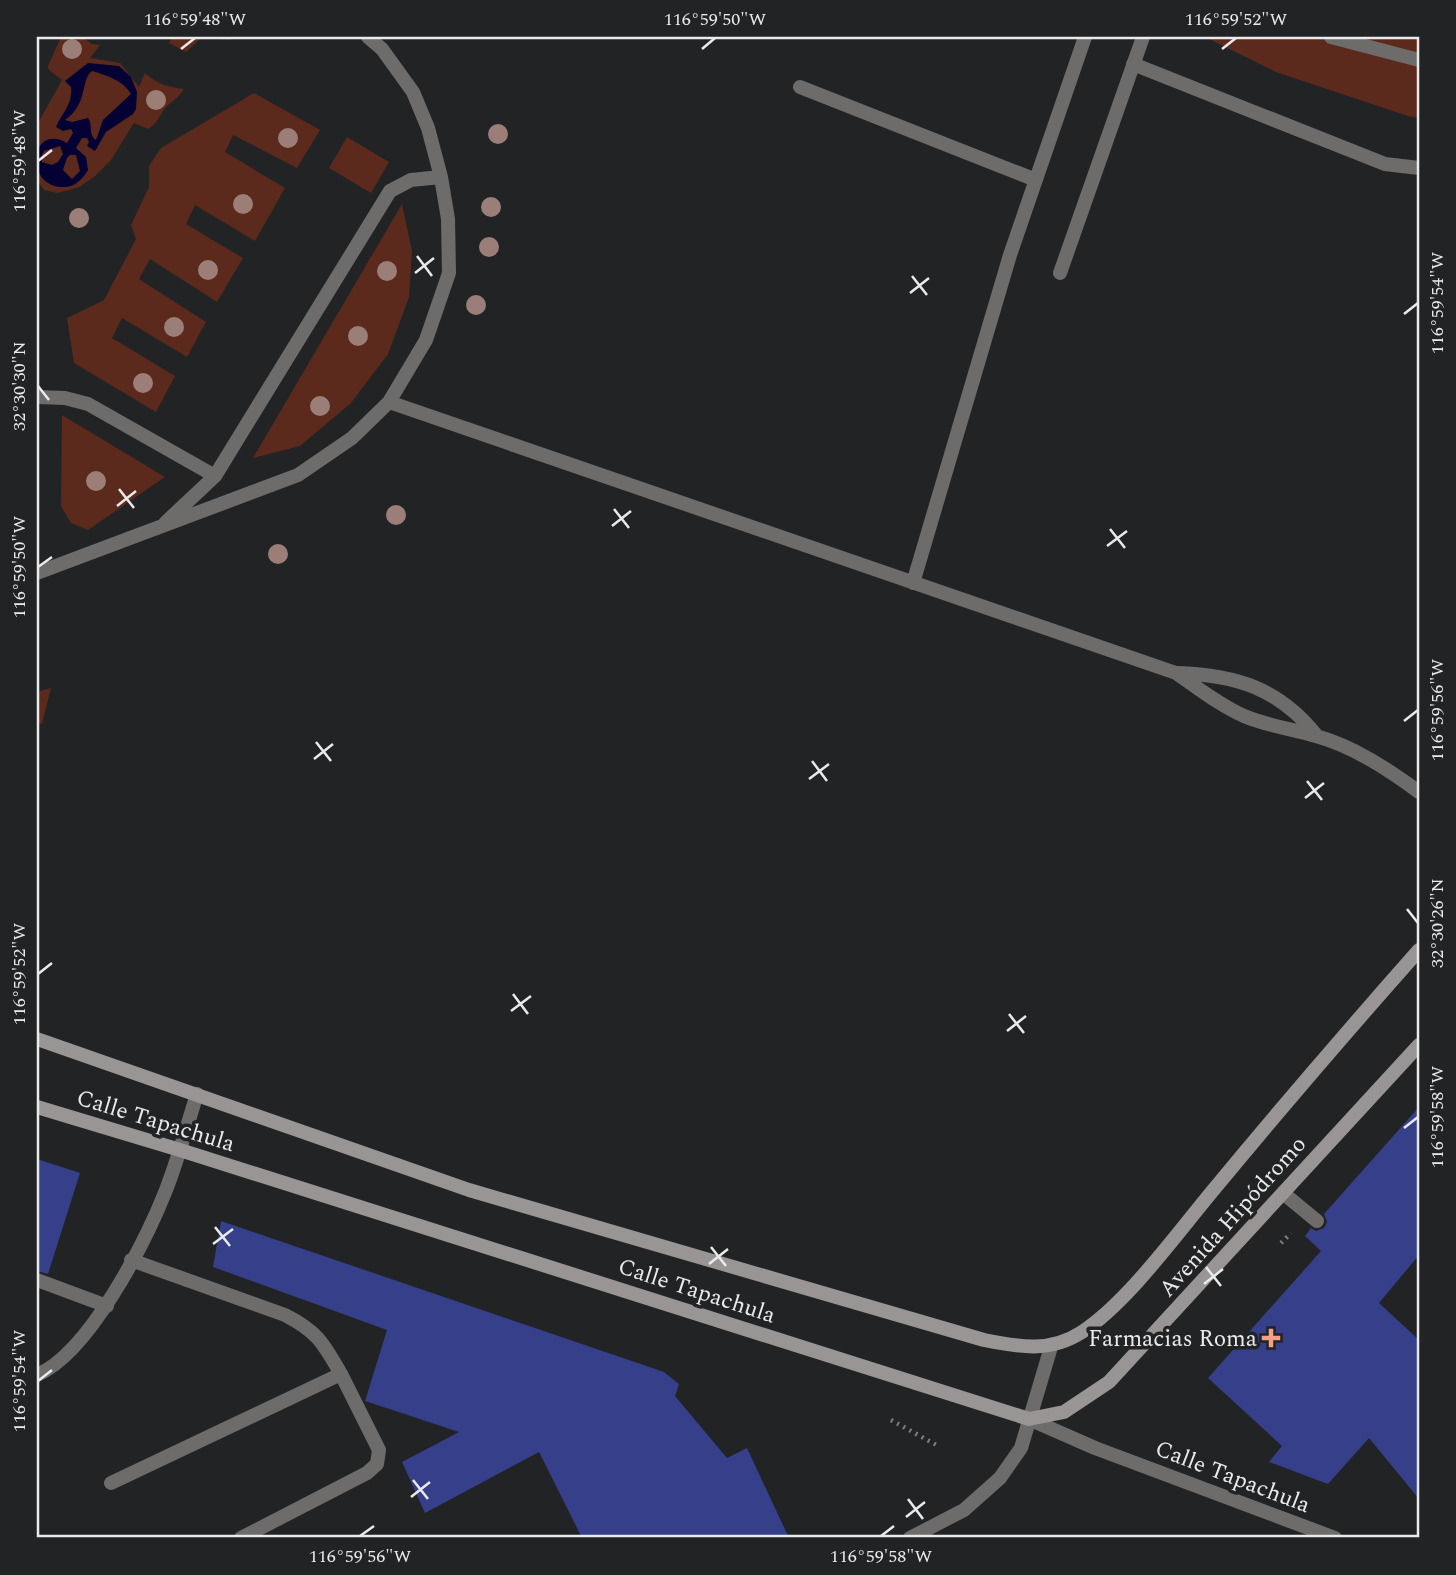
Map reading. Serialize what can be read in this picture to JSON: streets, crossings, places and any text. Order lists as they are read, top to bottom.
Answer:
{
  "streets": {
    "main road": ["Calle Tapachula", "Avenida Hipódromo"]
  },
  "crossings": [
    ["Calle Tapachula", "Avenida Hipódromo"]
  ],
  "places": {
    "health": ["Farmacias Roma"]
  },
  "coordinates": [
    "116°59'48\"W",
    "116°59'50\"W",
    "116°59'52\"W",
    "116°59'54\"W",
    "32°30'30\"N",
    "116°59'56\"W",
    "32°30'26\"N",
    "116°59'58\"W"
  ]
}
